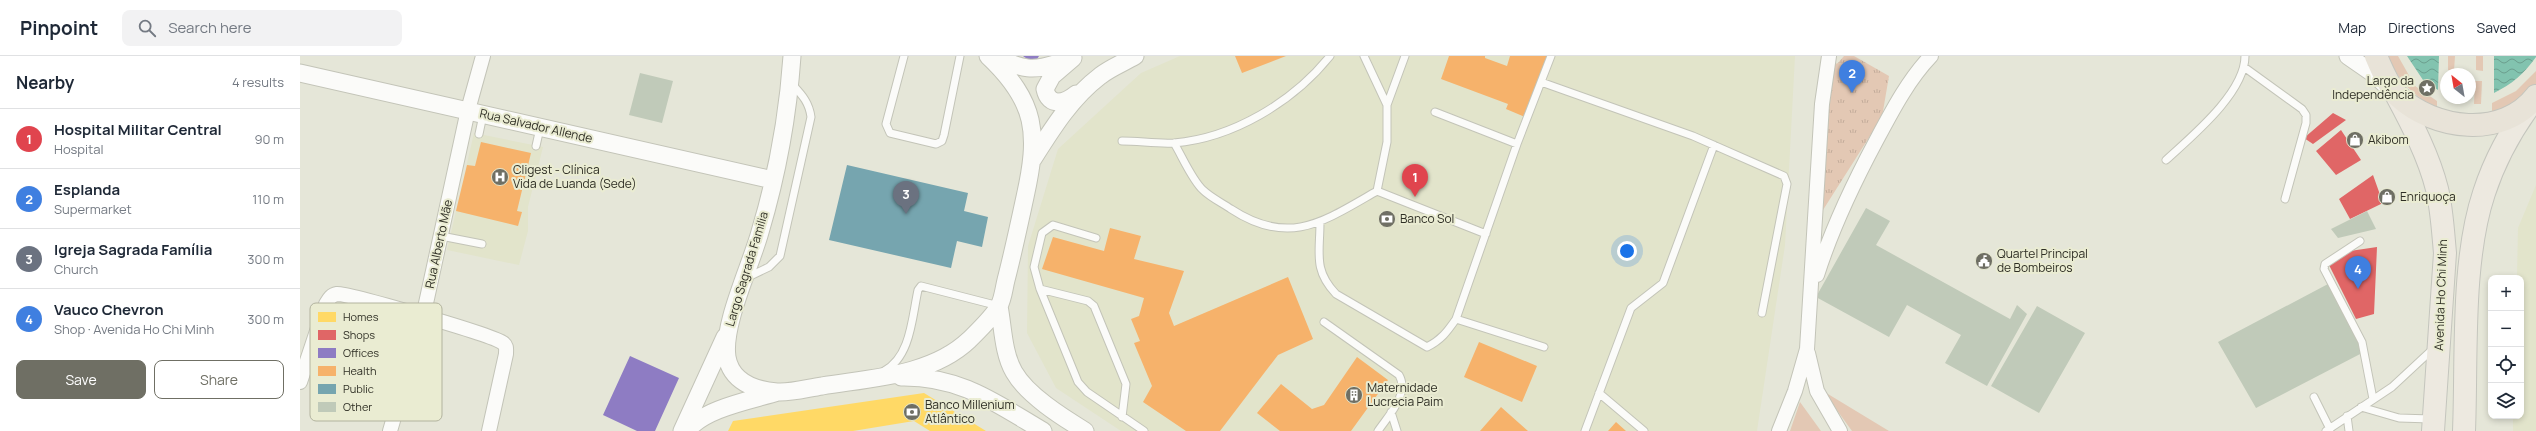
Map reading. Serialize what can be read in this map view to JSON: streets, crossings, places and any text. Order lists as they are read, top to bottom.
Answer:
{
  "streets": {
    "main road": ["Avenida Ho Chi Minh"],
    "street": ["Rua Salvador Allende", "Rua Alberto Mãe", "Largo Sagrada Familia"]
  },
  "crossings": [
    ["Rua Salvador Allende", "Rua Alberto Mãe"],
    ["Rua Salvador Allende", "Largo Sagrada Familia"]
  ],
  "places": {
    "place": ["Largo da Independência"],
    "shop": ["Akibom", "Enriquoça"],
    "hospital": ["Cligest - Clínica Vida de Luanda (Sede)"],
    "bank": ["Banco Sol", "Banco Millenium Atlântico"],
    "public building": ["Quartel Principal de Bombeiros"],
    "building": ["Maternidade Lucrecia Paim"]
  },
  "legend": [
    "Homes",
    "Shops",
    "Offices",
    "Health",
    "Public",
    "Other"
  ],
  "north": "top left",
  "page": {
    "header": "Pinpoint",
    "search": "Search here",
    "nav": ["Map", "Directions", "Saved"],
    "heading": ["Nearby", "4 results"],
    "pins": [
      "2",
      "1",
      "3",
      "4"
    ],
    "list": [
      {
        "mark": "1",
        "name": "Hospital Militar Central",
        "note": "Hospital",
        "value": "90 m"
      },
      {
        "mark": "2",
        "name": "Esplanda",
        "note": "Supermarket",
        "value": "110 m"
      },
      {
        "mark": "3",
        "name": "Igreja Sagrada Família",
        "note": "Church",
        "value": "300 m"
      },
      {
        "mark": "4",
        "name": "Vauco Chevron",
        "note": "Shop · Avenida Ho Chi Minh",
        "value": "300 m"
      }
    ],
    "map_buttons": ["+", "−"],
    "buttons": ["Save", "Share"]
  }
}
